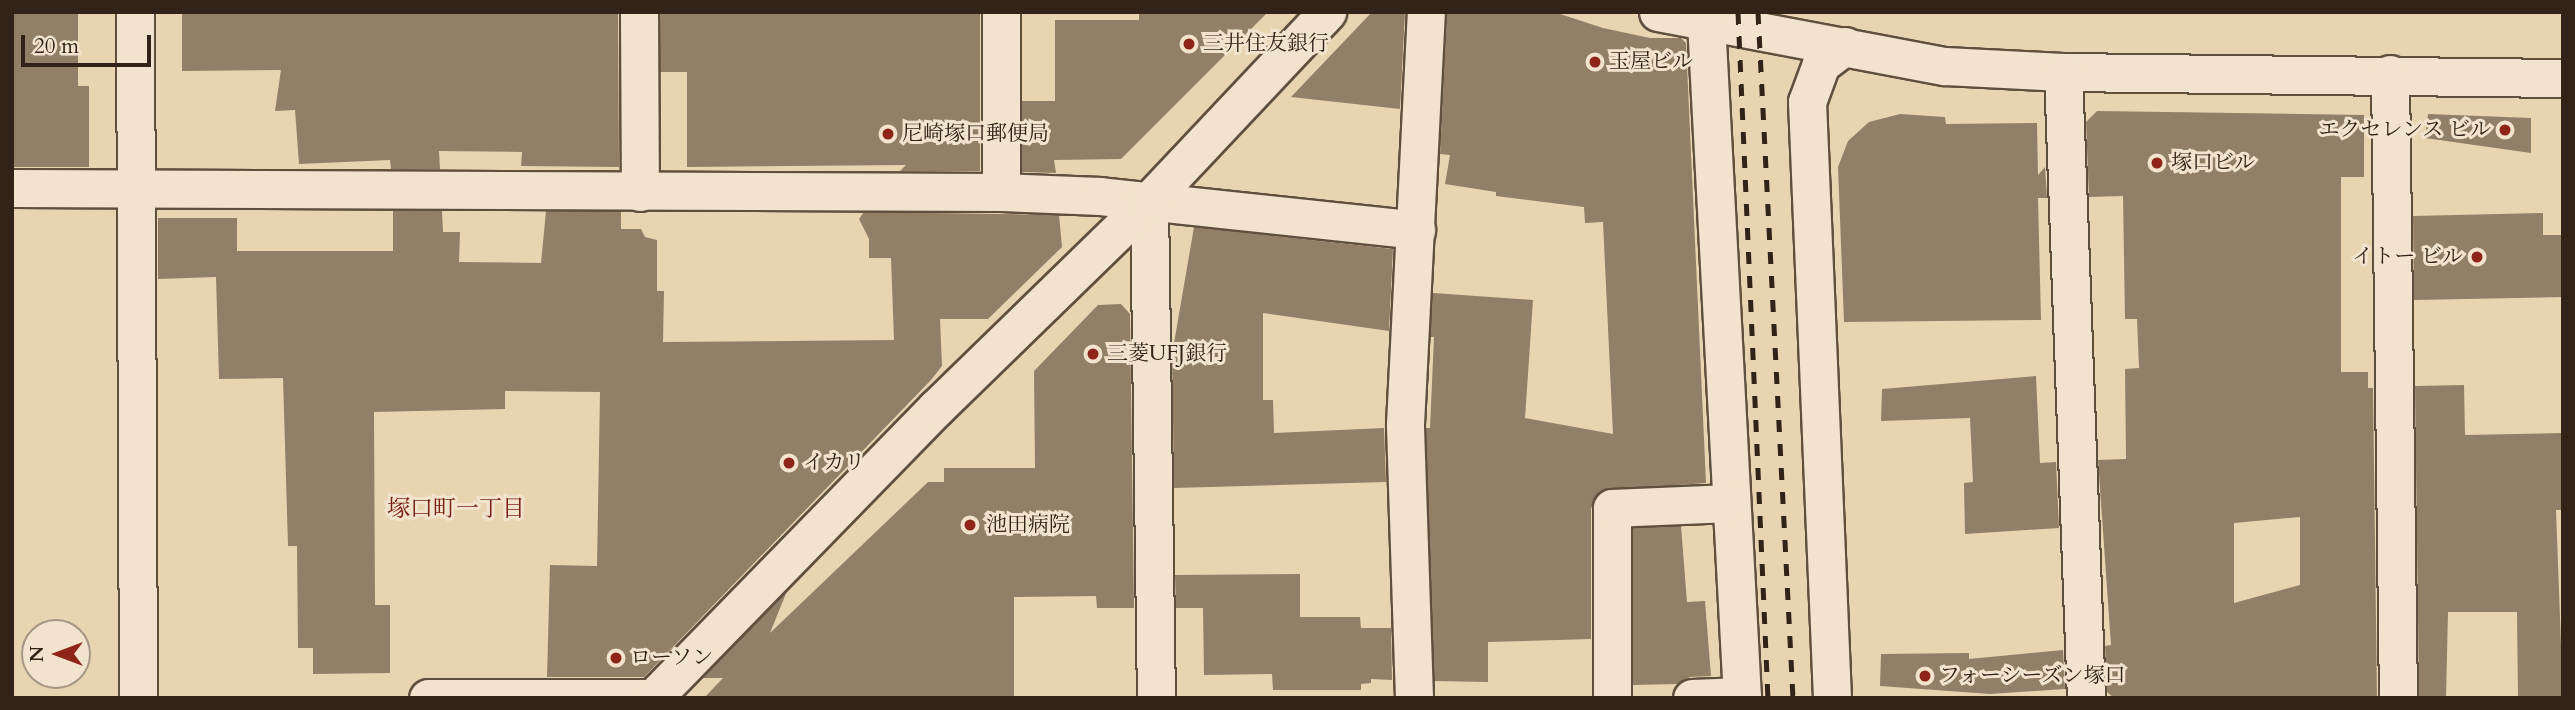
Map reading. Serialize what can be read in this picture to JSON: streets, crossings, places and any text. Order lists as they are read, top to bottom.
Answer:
{
  "districts": ["塚口町一丁目"],
  "places": [
    "三井住友銀行",
    "玉屋ビル",
    "エクセレンス ビル",
    "尼崎塚口郵便局",
    "塚口ビル",
    "イトー ビル",
    "三菱UFJ銀行",
    "イカリ",
    "池田病院",
    "ローソン",
    "フォーシーズン塚口"
  ],
  "scale_bar": "20 m",
  "north": "left"
}
